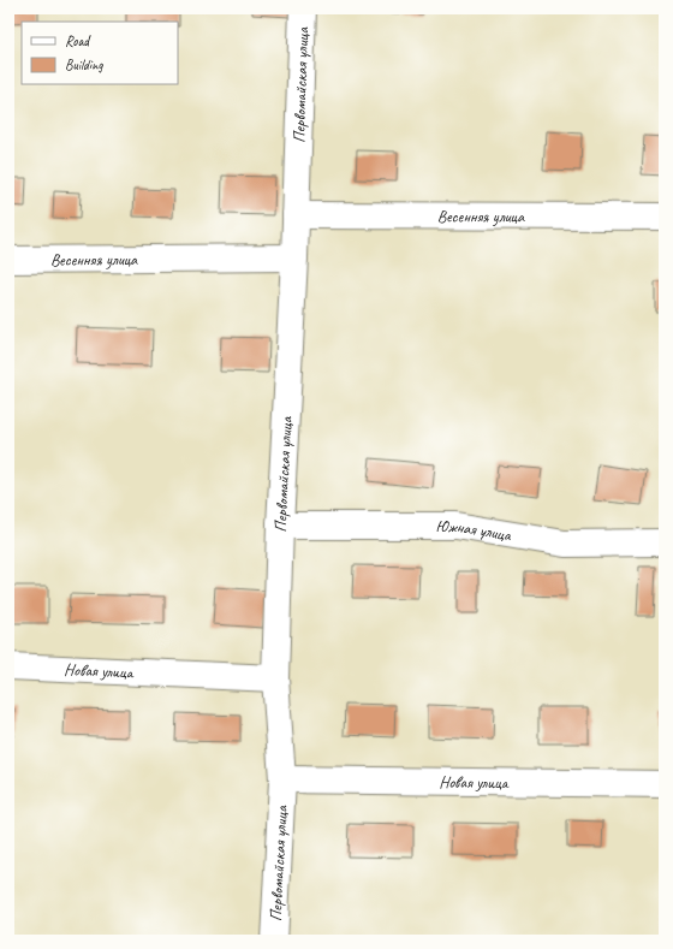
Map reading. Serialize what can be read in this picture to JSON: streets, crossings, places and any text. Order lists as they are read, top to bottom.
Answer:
{
  "streets": {
    "street": [
      "Первомайская улица",
      "Весенняя улица",
      "Южная улица",
      "Новая улица"
    ]
  },
  "crossings": [
    ["Первомайская улица", "Весенняя улица"],
    ["Первомайская улица", "Южная улица"],
    ["Первомайская улица", "Новая улица"]
  ],
  "legend": ["Road", "Building"]
}
